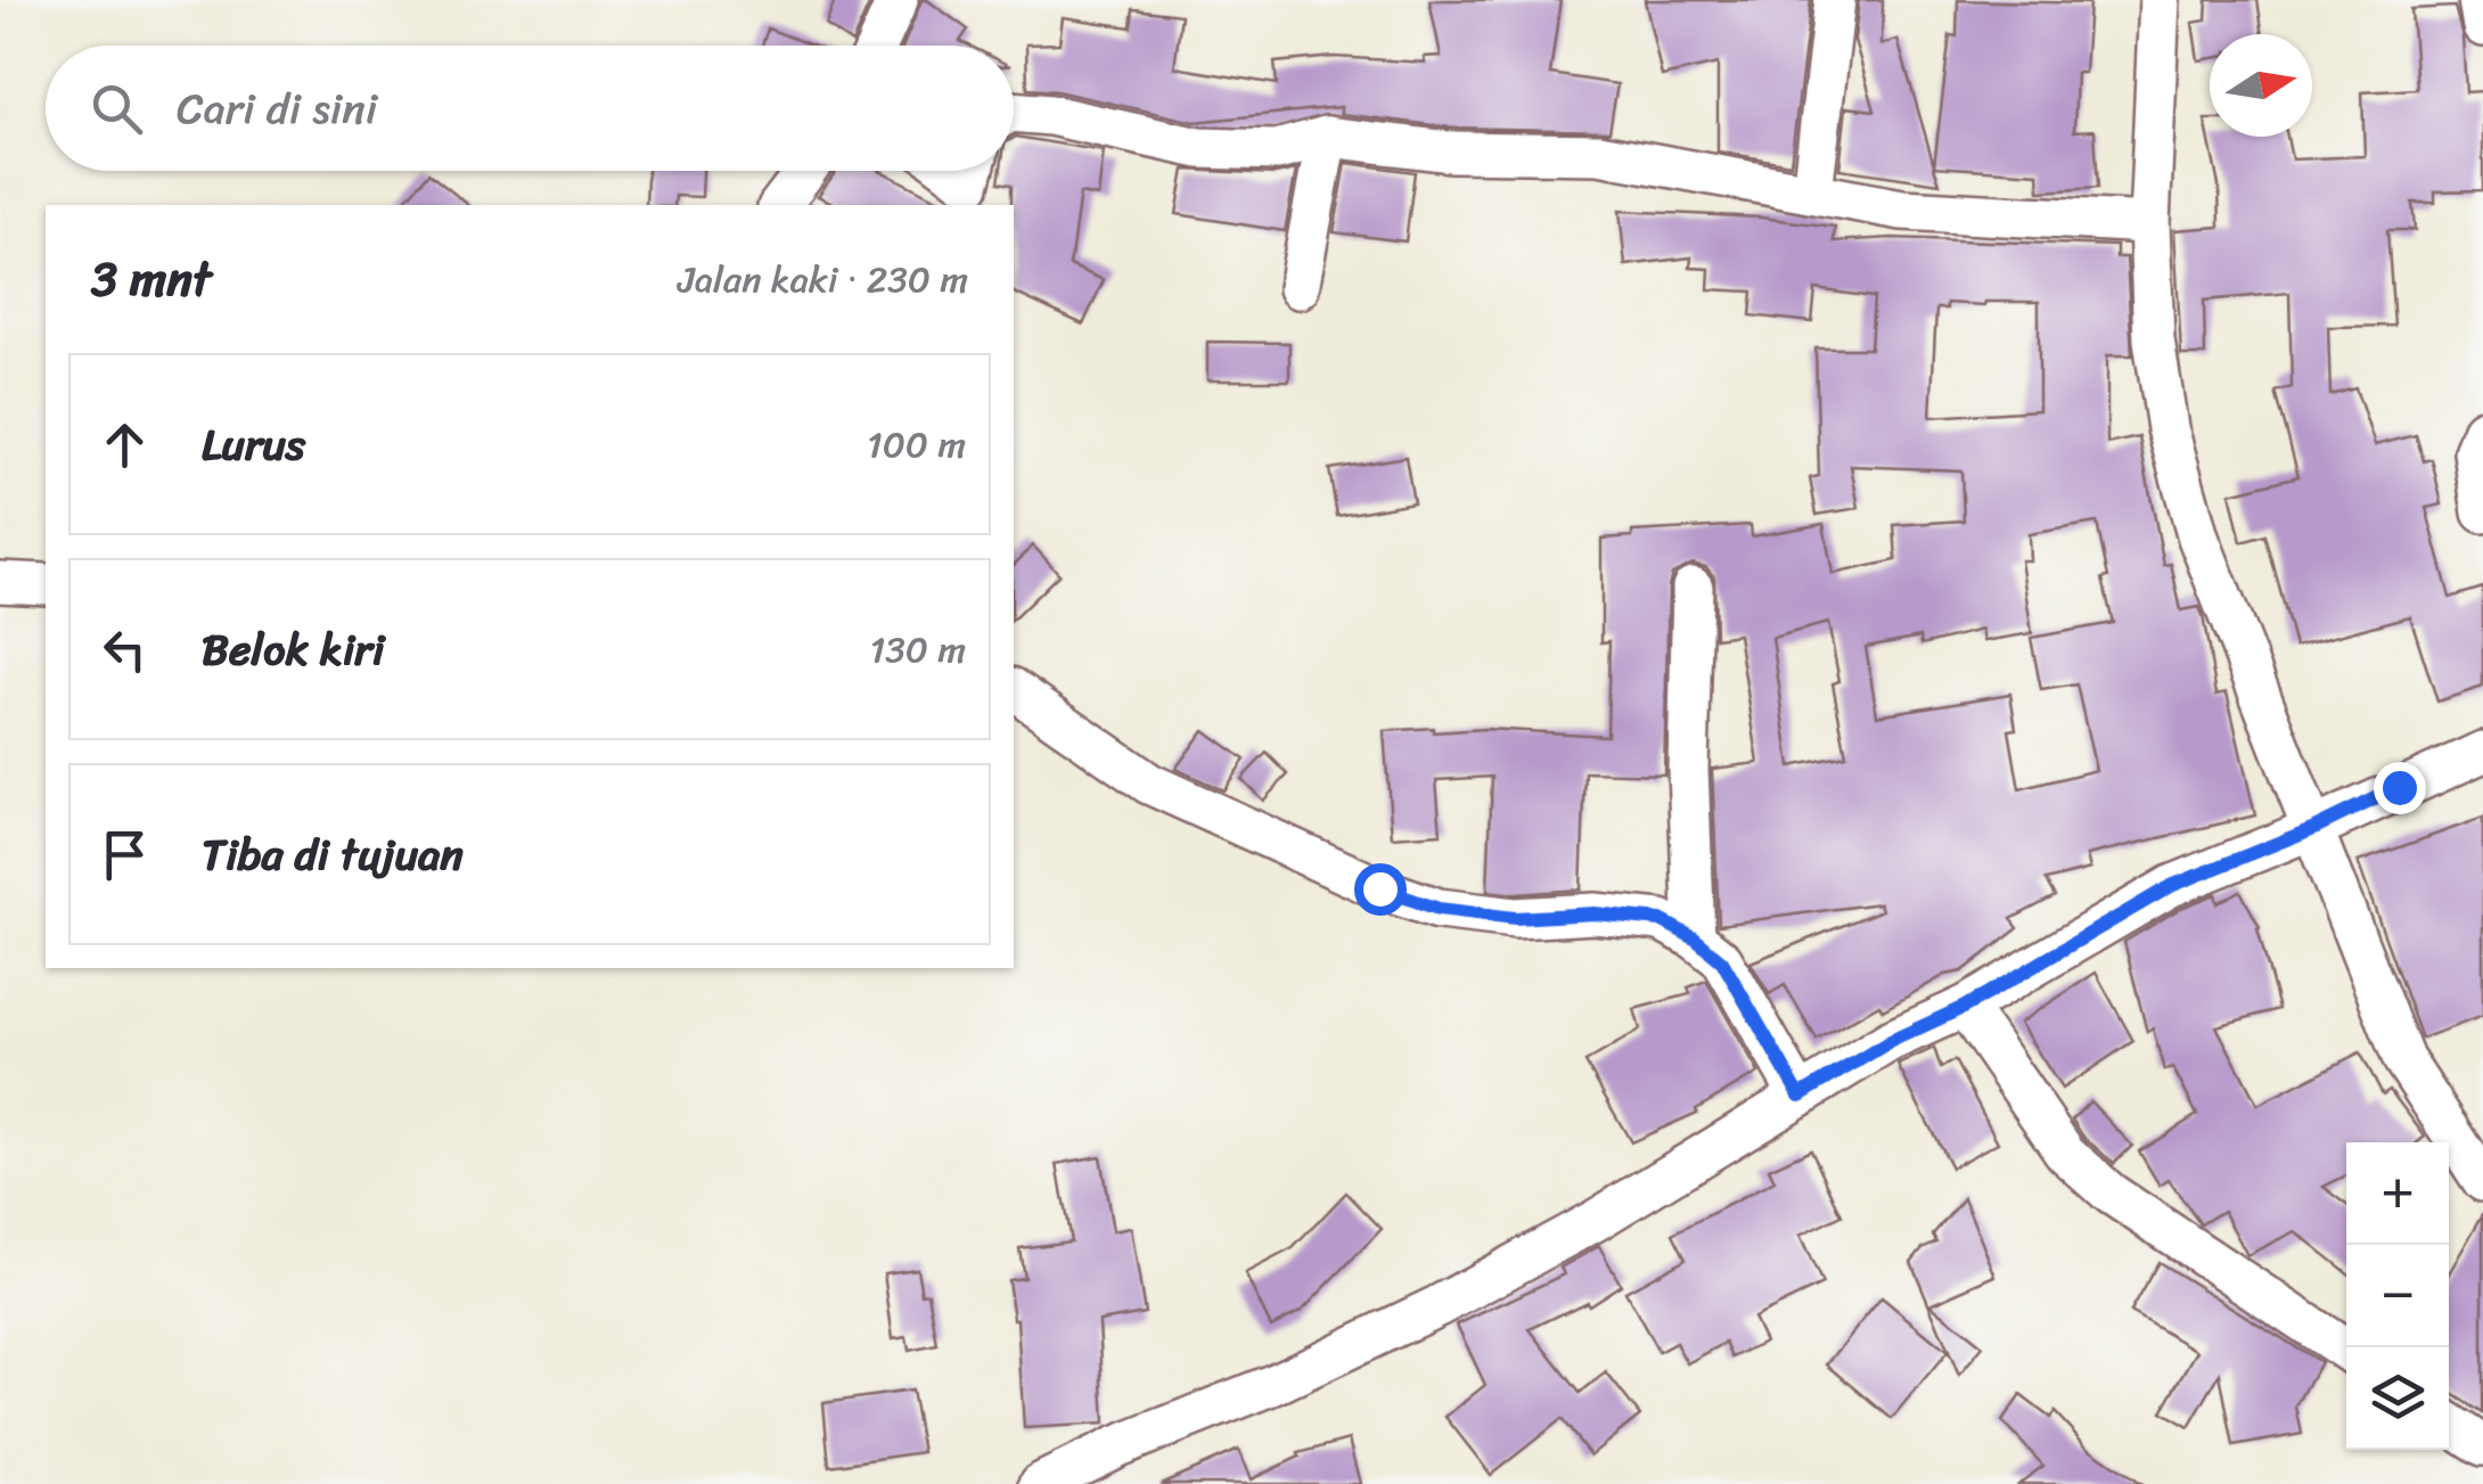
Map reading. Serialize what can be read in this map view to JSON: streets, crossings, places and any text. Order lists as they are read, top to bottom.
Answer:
{
  "north": "right",
  "page": {
    "search": "Cari di sini",
    "heading": ["3 mnt", "Jalan kaki · 230 m"],
    "list": [
      ["Lurus", "100 m"],
      ["Belok kiri", "130 m"],
      "Tiba di tujuan"
    ],
    "map_buttons": ["+", "−"]
  }
}
